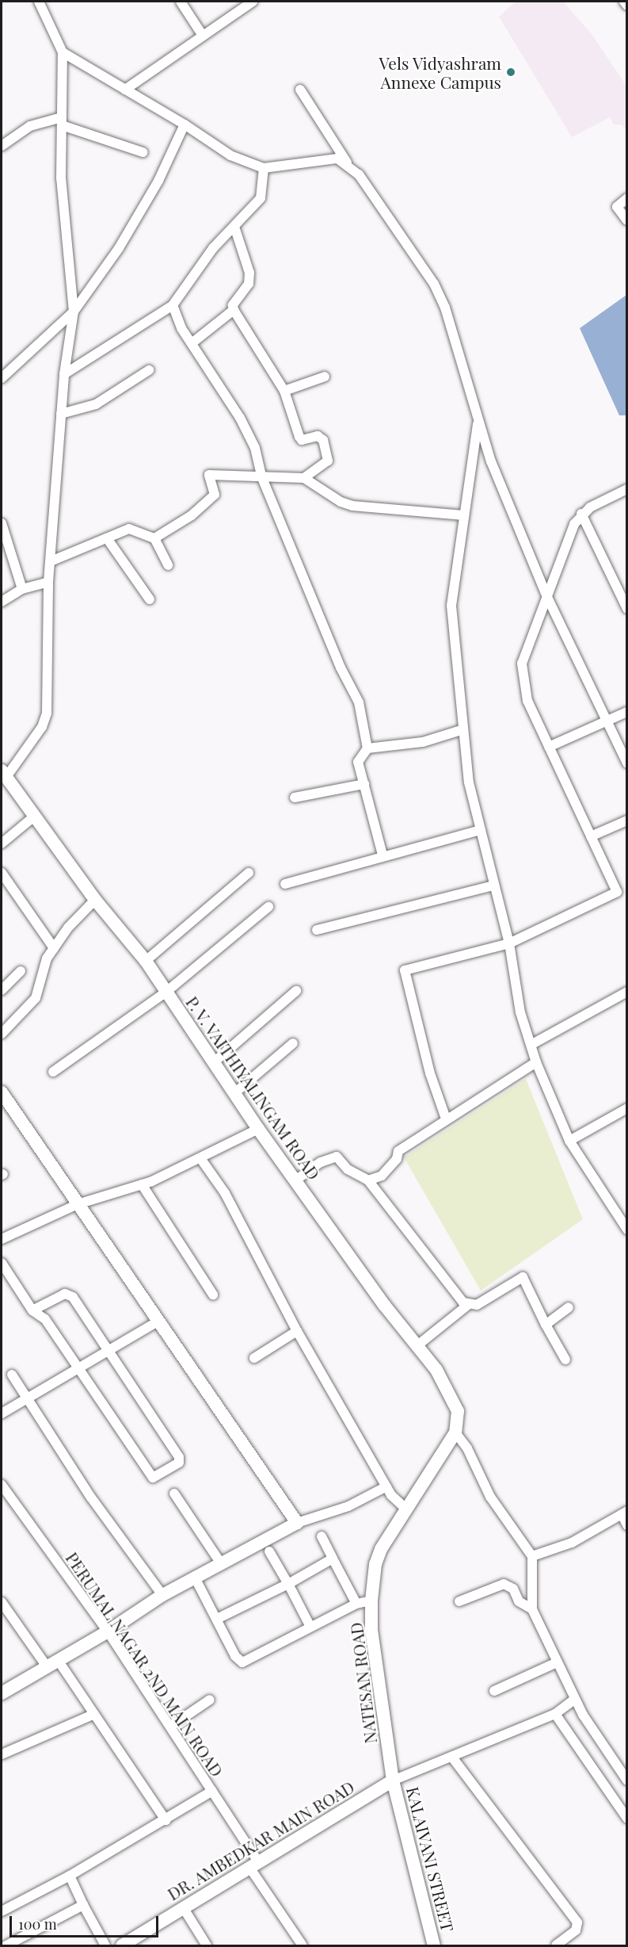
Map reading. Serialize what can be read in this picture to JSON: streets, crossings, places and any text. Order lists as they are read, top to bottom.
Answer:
{
  "streets": {
    "street": [
      "P. V. VAITHIYALINGAM ROAD",
      "PERUMAL NAGAR 2ND MAIN ROAD",
      "NATESAN ROAD",
      "DR. AMBEDKAR MAIN ROAD",
      "KALAIVANI STREET"
    ]
  },
  "crossings": [
    ["P. V. VAITHIYALINGAM ROAD", "NATESAN ROAD"],
    ["PERUMAL NAGAR 2ND MAIN ROAD", "DR. AMBEDKAR MAIN ROAD"],
    ["NATESAN ROAD", "DR. AMBEDKAR MAIN ROAD"],
    ["NATESAN ROAD", "KALAIVANI STREET"],
    ["DR. AMBEDKAR MAIN ROAD", "KALAIVANI STREET"]
  ],
  "places": ["Vels Vidyashram Annexe Campus"],
  "scale_bar": "100 m"
}
